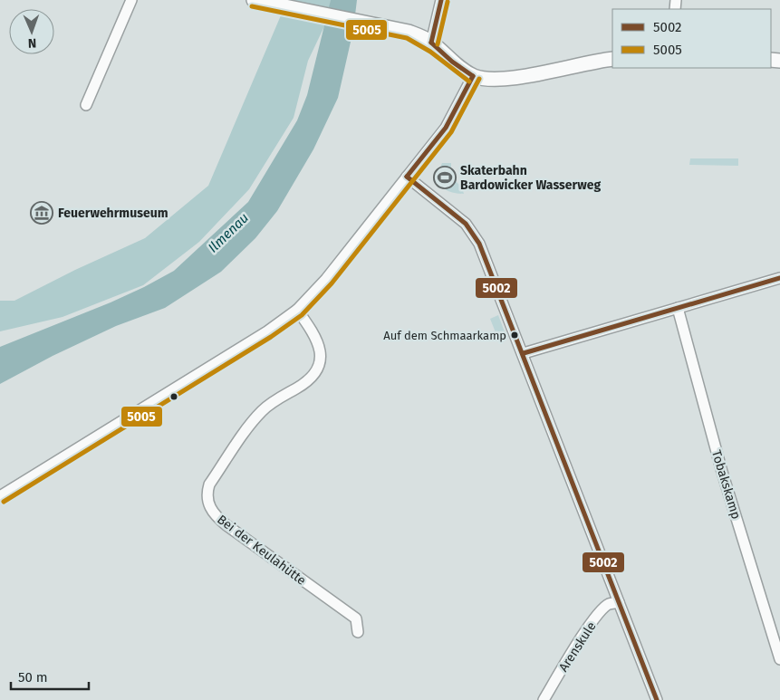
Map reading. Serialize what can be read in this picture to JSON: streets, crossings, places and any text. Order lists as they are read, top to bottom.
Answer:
{
  "streets": {
    "street": ["Tobakskamp", "Bei der Keulahütte", "Arenskule"]
  },
  "water": ["Ilmenau"],
  "places": {
    "sports": ["Skaterbahn Bardowicker Wasserweg"],
    "museum": ["Feuerwehrmuseum"],
    "other": ["Auf dem Schmaarkamp"]
  },
  "lines": ["transit line 5002", "transit line 5005"],
  "legend": ["5002", "5005"],
  "scale_bar": "50 m",
  "north": "bottom"
}
